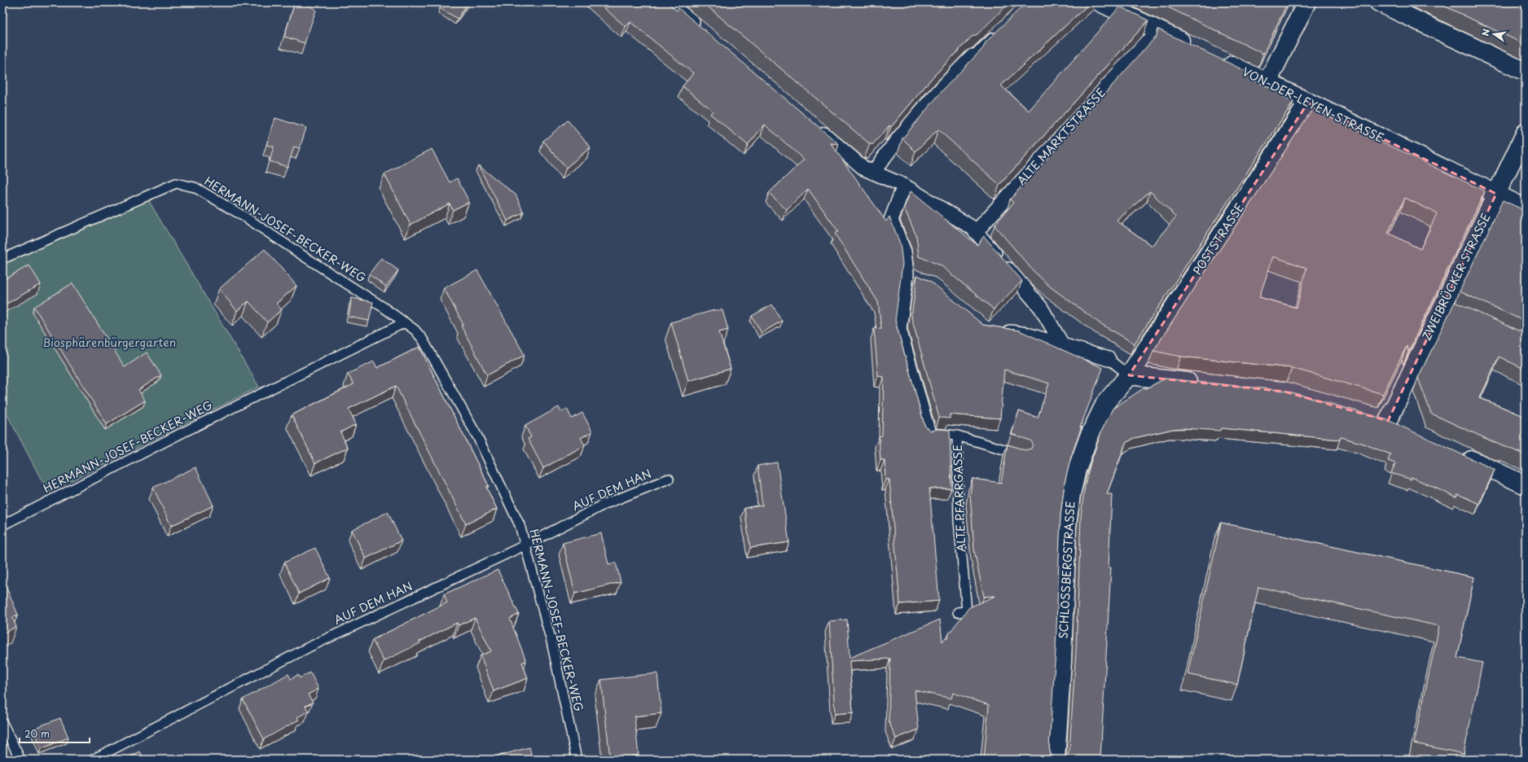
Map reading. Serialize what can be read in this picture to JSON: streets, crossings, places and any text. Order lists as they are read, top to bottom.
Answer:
{
  "streets": {
    "street": [
      "VON-DER-LEYEN-STRASSE",
      "ALTE MARKTSTRASSE",
      "POSTSTRASSE",
      "ZWEIBRÜCKER STRASSE",
      "ALTE PFARRGASSE",
      "SCHLOSSBERGSTRASSE"
    ],
    "lane": ["HERMANN-JOSEF-BECKER-WEG", "AUF DEM HAN"]
  },
  "crossings": [
    ["VON-DER-LEYEN-STRASSE", "POSTSTRASSE"],
    ["VON-DER-LEYEN-STRASSE", "ZWEIBRÜCKER STRASSE"],
    ["HERMANN-JOSEF-BECKER-WEG", "AUF DEM HAN"],
    ["POSTSTRASSE", "SCHLOSSBERGSTRASSE"]
  ],
  "parks": ["Biosphärenbürgergarten"],
  "scale_bar": "20 m",
  "north": "left"
}
